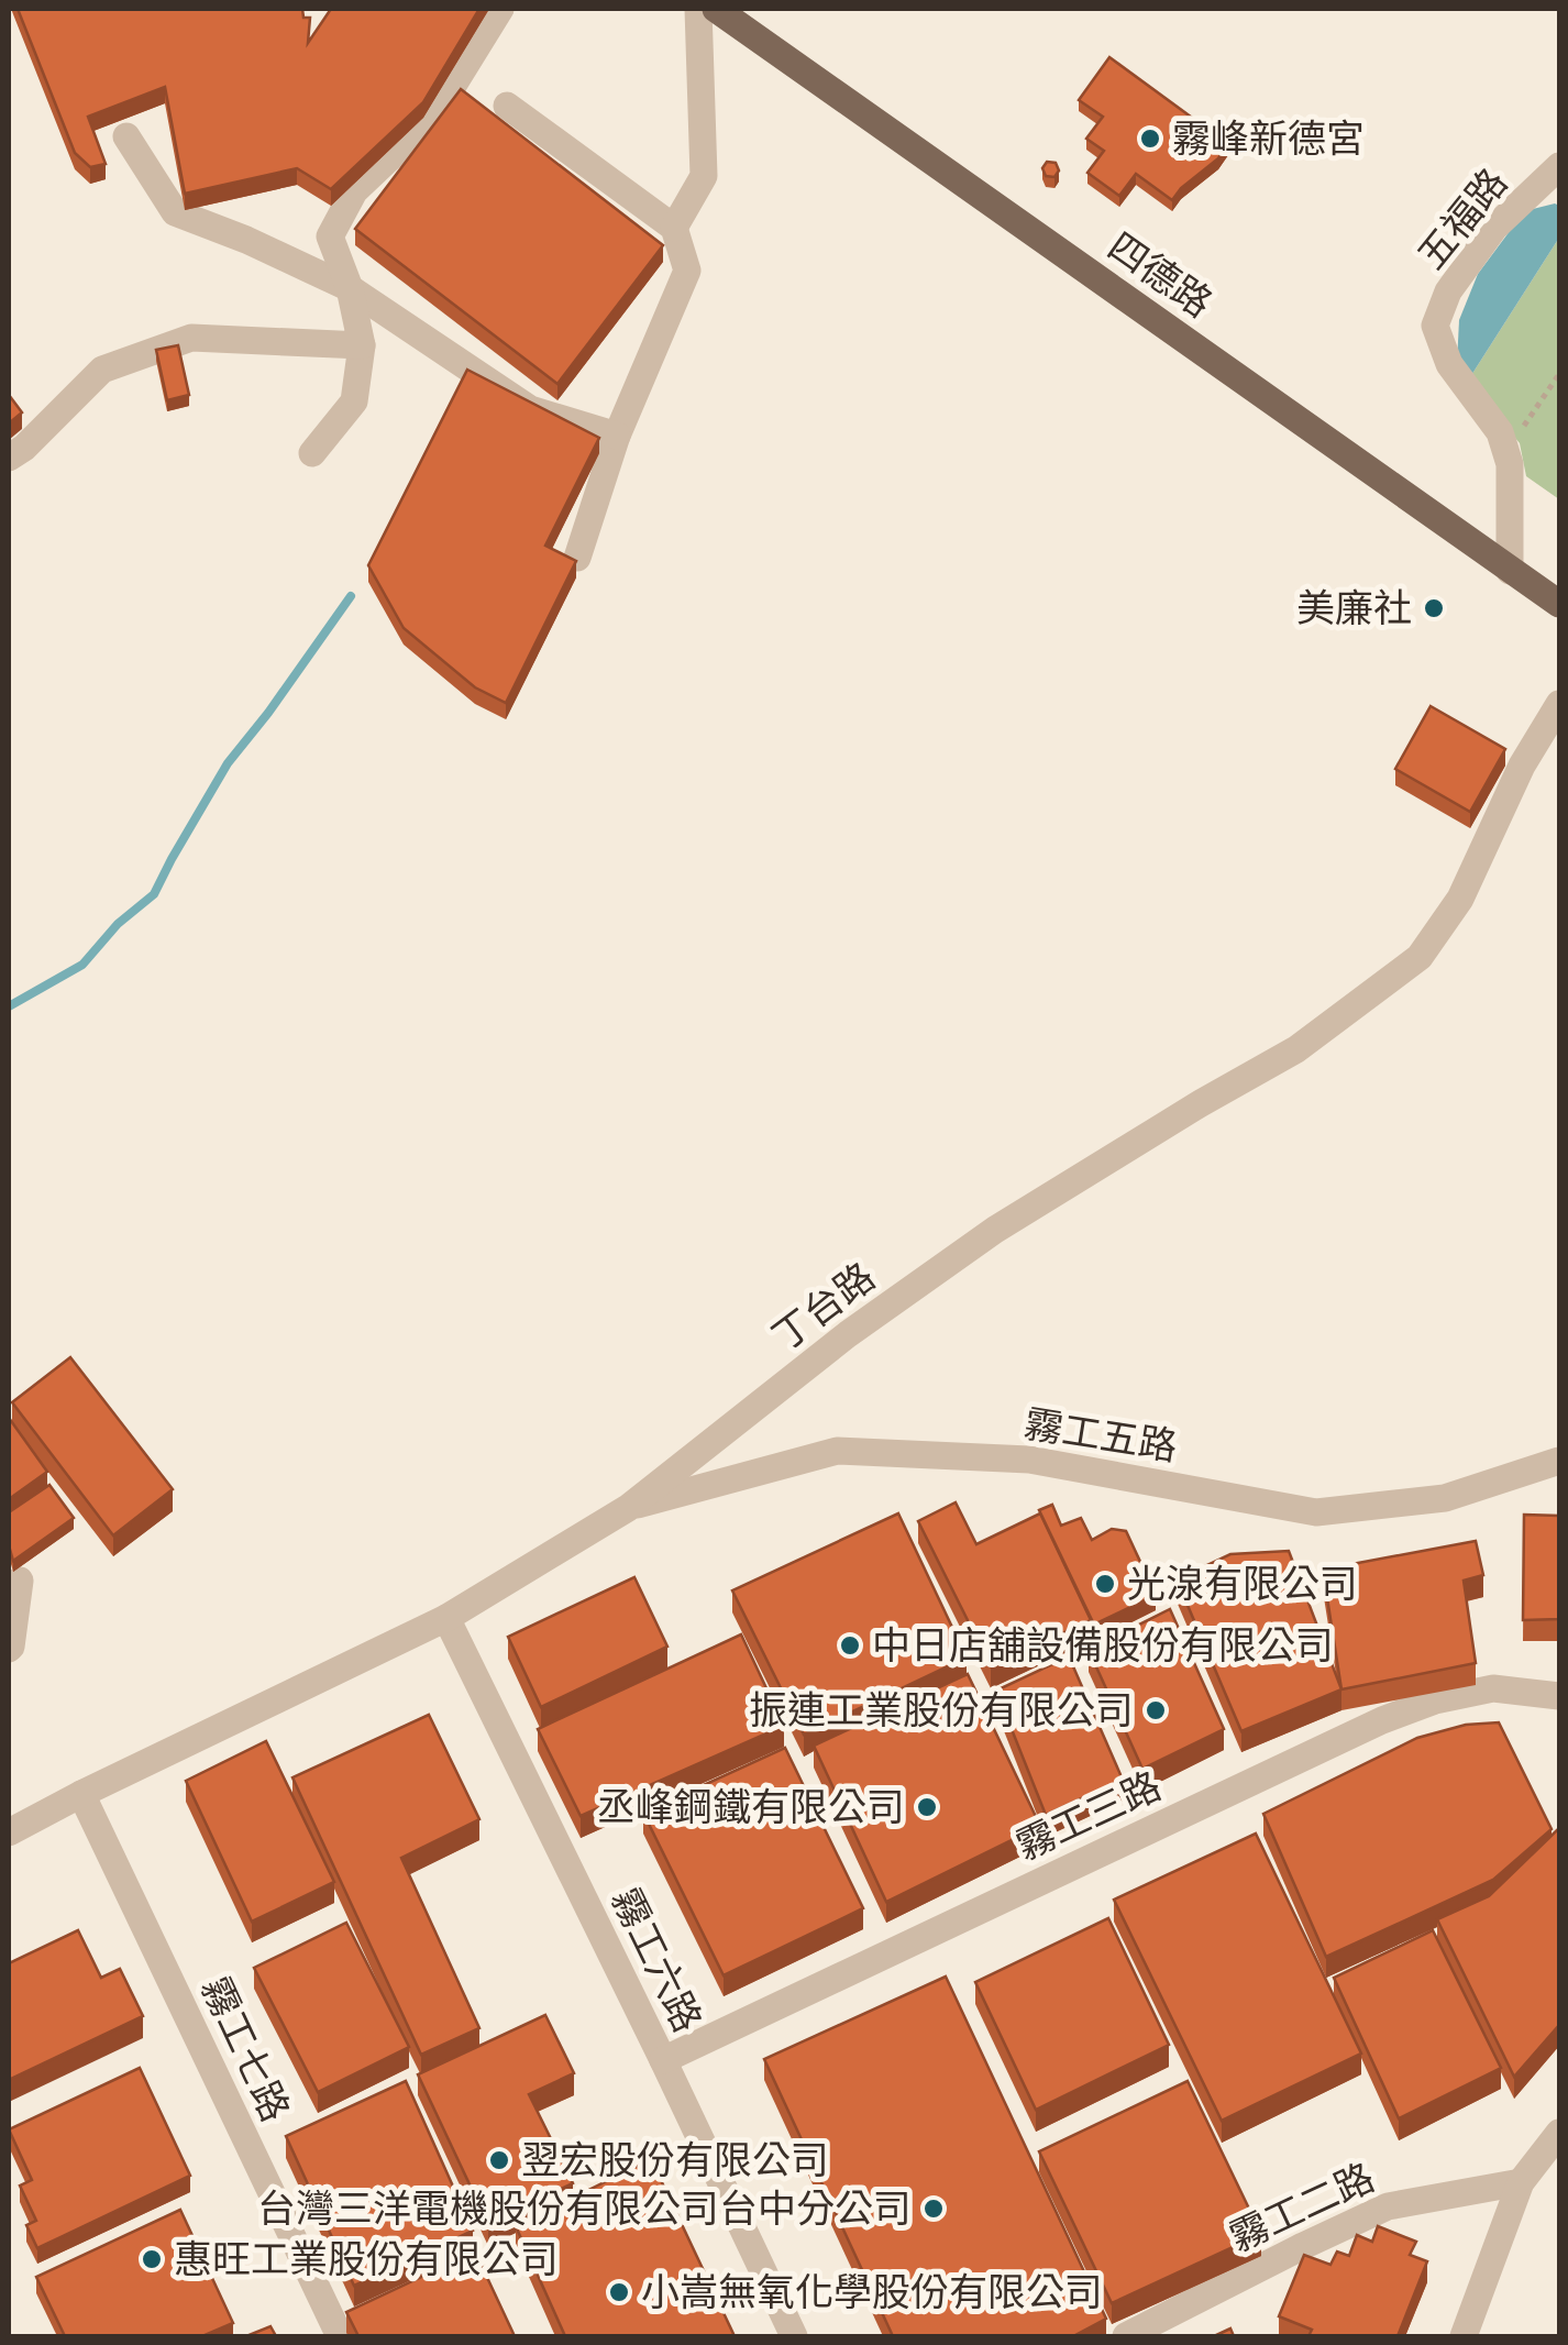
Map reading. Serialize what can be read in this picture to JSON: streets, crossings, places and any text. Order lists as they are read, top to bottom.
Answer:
{
  "streets": {
    "main road": ["四德路"],
    "street": [
      "五福路",
      "丁台路",
      "霧工五路",
      "霧工三路",
      "霧工六路",
      "霧工七路",
      "霧工二路"
    ]
  },
  "crossings": [
    ["五福路", "四德路"],
    ["丁台路", "霧工五路"],
    ["丁台路", "霧工六路"],
    ["丁台路", "霧工七路"],
    ["霧工三路", "霧工六路"]
  ],
  "places": [
    "霧峰新德宮",
    "美廉社",
    "光湶有限公司",
    "中日店舖設備股份有限公司",
    "振連工業股份有限公司",
    "丞峰鋼鐵有限公司",
    "翌宏股份有限公司",
    "台灣三洋電機股份有限公司台中分公司",
    "惠旺工業股份有限公司",
    "小嵩無氧化學股份有限公司"
  ]
}
